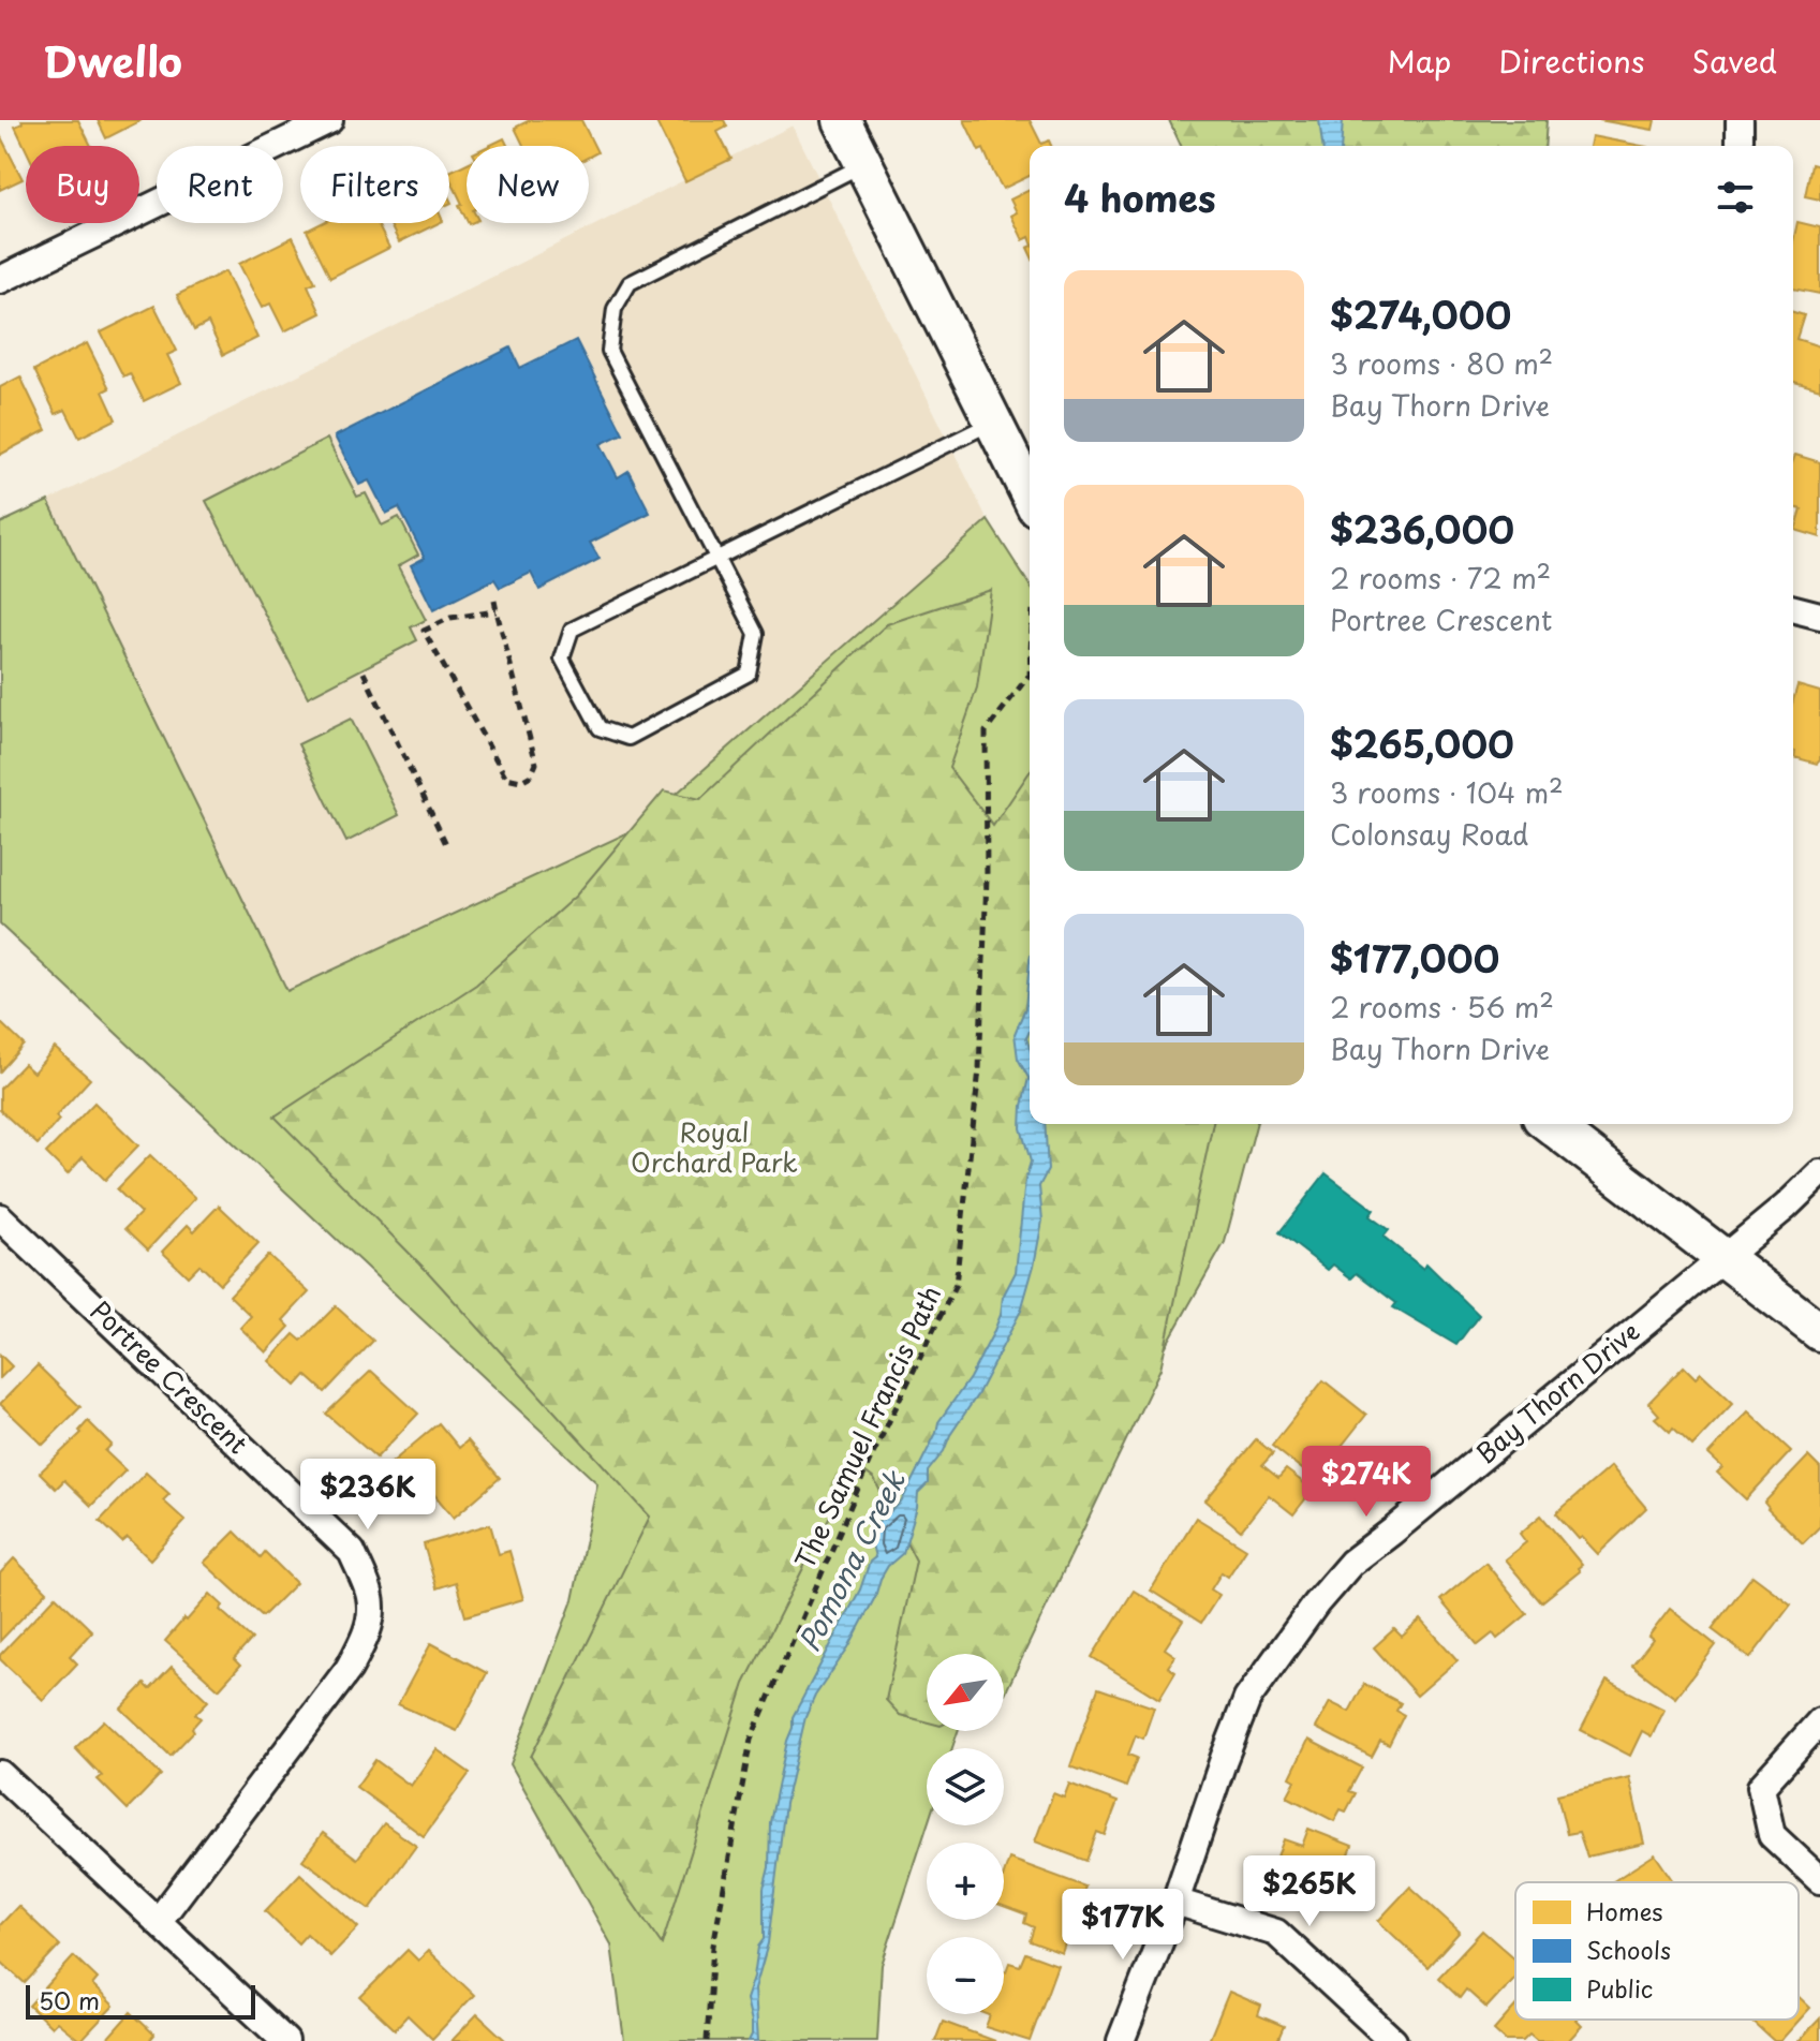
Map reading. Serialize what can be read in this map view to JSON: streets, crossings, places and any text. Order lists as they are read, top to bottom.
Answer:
{
  "streets": {
    "street": ["Portree Crescent", "Bay Thorn Drive"],
    "path": ["The Samuel Francis Path"]
  },
  "water": ["Pomona Creek"],
  "parks": ["Royal Orchard Park"],
  "legend": ["Homes", "Schools", "Public"],
  "scale_bar": "50 m",
  "north": "bottom left",
  "page": {
    "header": "Dwello",
    "nav": ["Map", "Directions", "Saved"],
    "chip": [
      "Buy",
      "Rent",
      "Filters",
      "New"
    ],
    "heading": "4 homes",
    "list": [
      {
        "name": "$274,000",
        "note": "3 rooms · 80 m² · Bay Thorn Drive"
      },
      {
        "name": "$236,000",
        "note": "2 rooms · 72 m² · Portree Crescent"
      },
      {
        "name": "$265,000",
        "note": "3 rooms · 104 m² · Colonsay Road"
      },
      {
        "name": "$177,000",
        "note": "2 rooms · 56 m² · Bay Thorn Drive"
      }
    ],
    "price": [
      "$274K",
      "$236K",
      "$265K",
      "$177K"
    ],
    "map_buttons": ["+", "−"],
    "scale": "50 m"
  }
}
